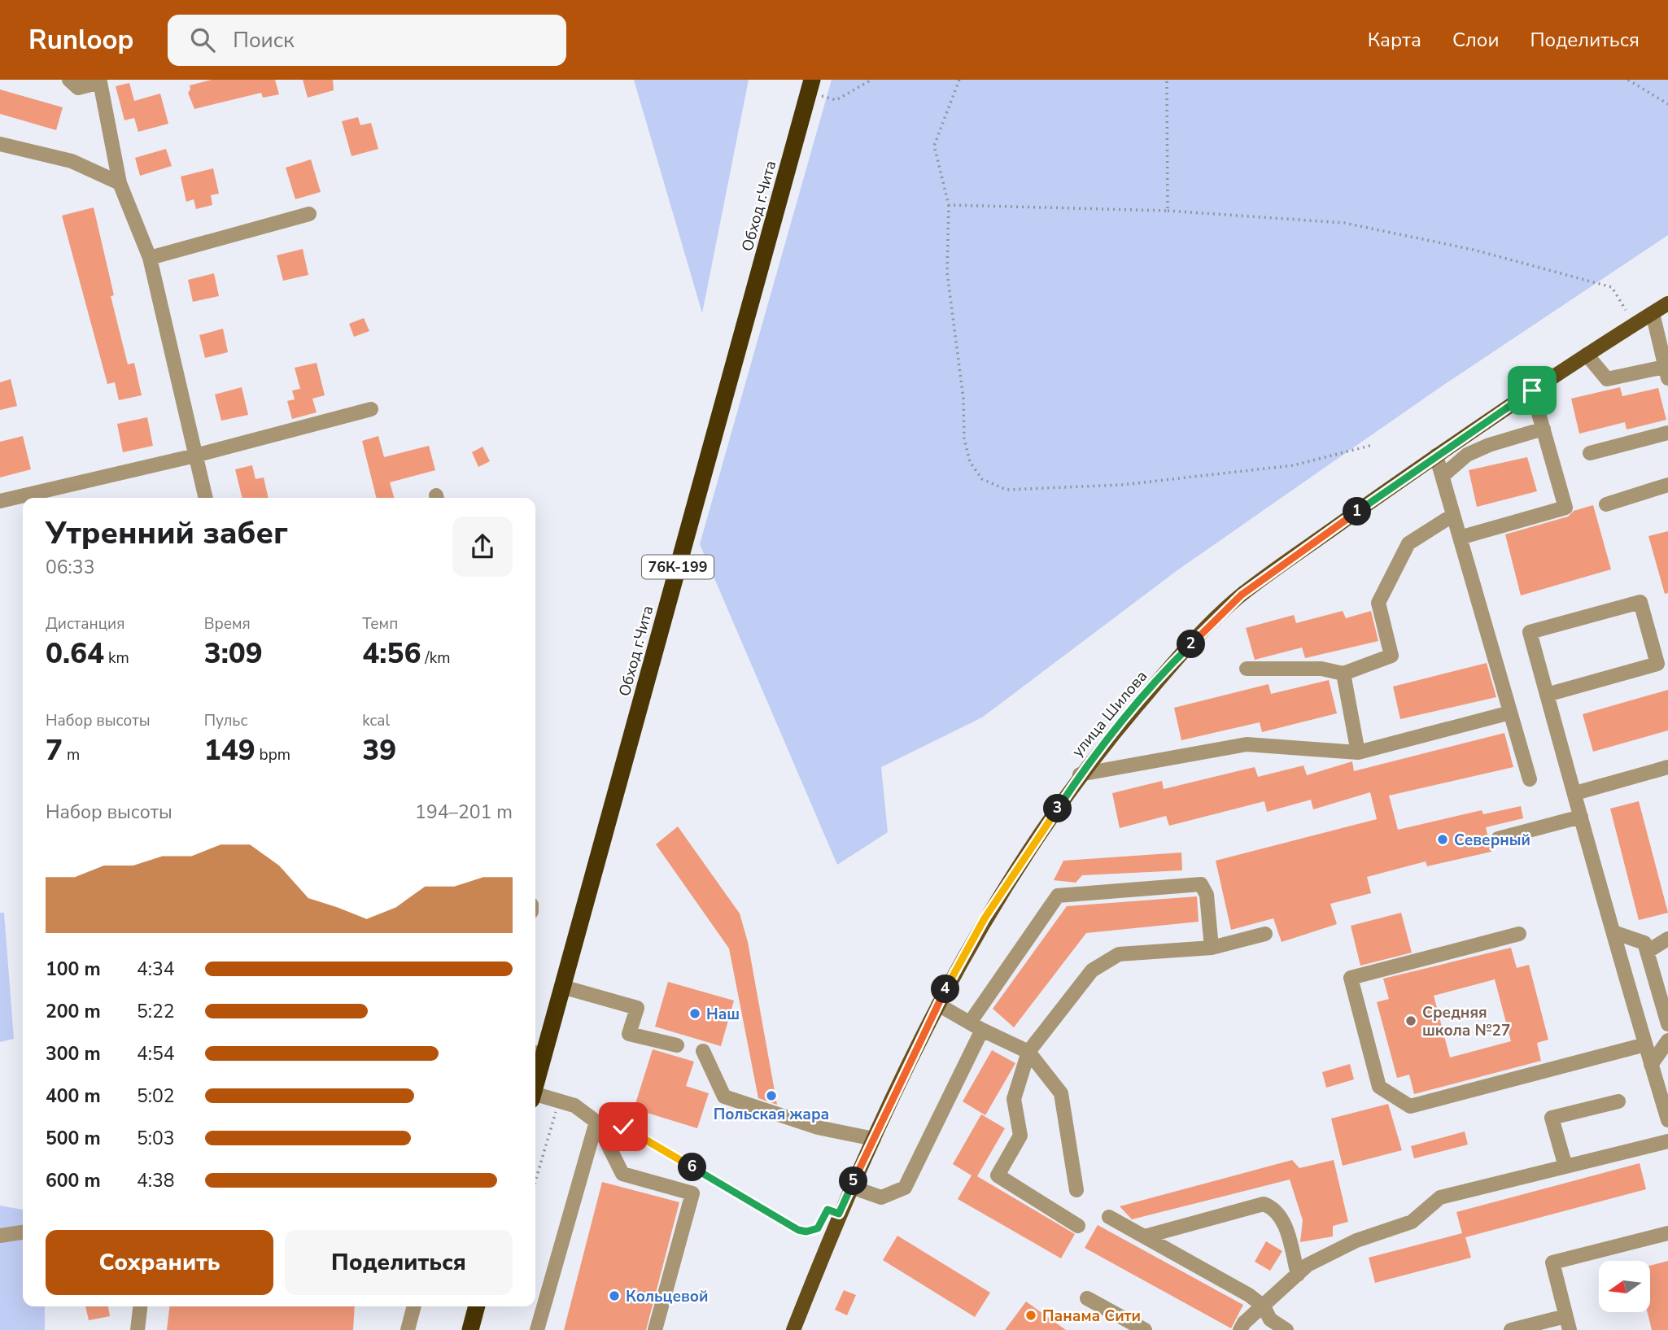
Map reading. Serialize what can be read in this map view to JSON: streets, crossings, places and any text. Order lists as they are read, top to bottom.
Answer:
{
  "streets": {
    "highway": ["Обход г.Чита", "76К-199"],
    "main road": ["улица Шилова"]
  },
  "places": [
    "Северный",
    "Наш",
    "Средняя школа №27",
    "Польская жара",
    "Кольцевой",
    "Панама Сити"
  ],
  "north": "left",
  "page": {
    "header": "Runloop",
    "search": "Поиск",
    "nav": ["Карта", "Слои", "Поделиться"],
    "pins": [
      "1",
      "2",
      "3",
      "4",
      "6",
      "5"
    ],
    "heading": ["Утренний забег", "06:33"],
    "stats": [
      ["Дистанция", "0.64 km"],
      ["Время", "3:09"],
      ["Темп", "4:56 /km"],
      ["Набор высоты", "7 m"],
      ["Пульс", "149 bpm"],
      ["kcal", "39"]
    ],
    "chart": ["Набор высоты", "194–201 m"],
    "list": [
      {
        "name": "100 m",
        "note": "4:34"
      },
      {
        "name": "200 m",
        "note": "5:22"
      },
      {
        "name": "300 m",
        "note": "4:54"
      },
      {
        "name": "400 m",
        "note": "5:02"
      },
      {
        "name": "500 m",
        "note": "5:03"
      },
      {
        "name": "600 m",
        "note": "4:38"
      }
    ],
    "buttons": ["Сохранить", "Поделиться"]
  }
}
